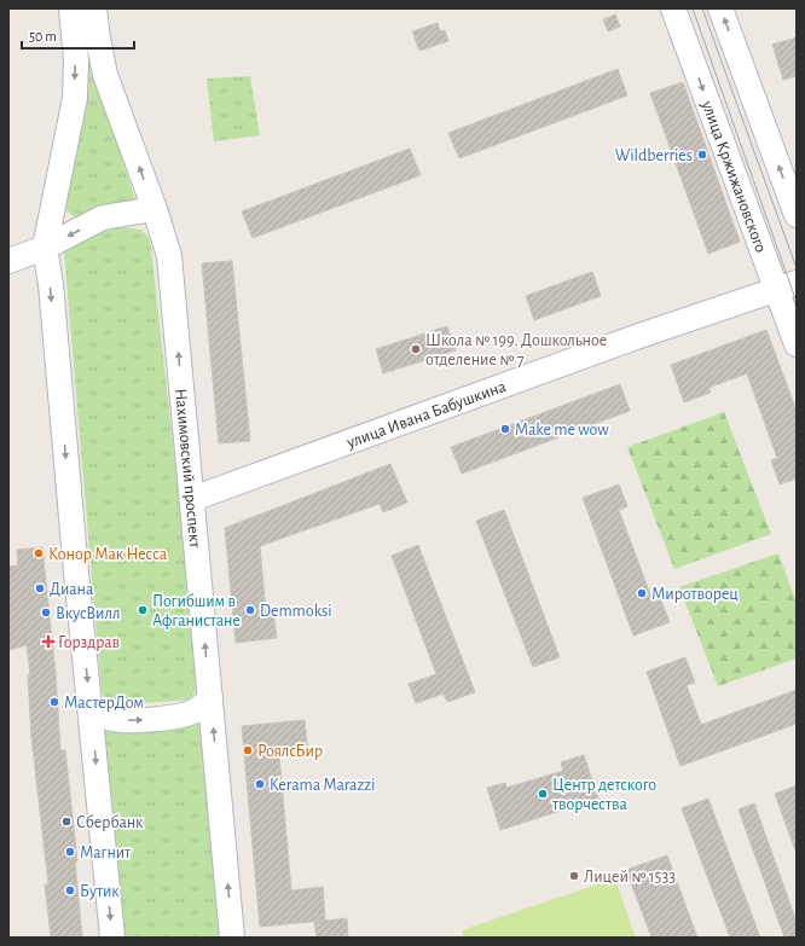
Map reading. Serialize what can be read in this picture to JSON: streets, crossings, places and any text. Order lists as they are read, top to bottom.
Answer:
{
  "streets": {
    "main road": ["улица Кржижановского", "улица Ивана Бабушкина", "Нахимовский проспект"]
  },
  "crossings": [
    ["улица Кржижановского", "улица Ивана Бабушкина"],
    ["улица Ивана Бабушкина", "Нахимовский проспект"]
  ],
  "places": {
    "other": [
      "Wildberries",
      "Школа № 199. Дошкольное отделение № 7",
      "Make me wow",
      "Конор Мак Несса",
      "Диана",
      "Миротворец",
      "Погибшим в Афганистане",
      "Demmoksi",
      "ВкусВилл",
      "МастерДом",
      "РоялсБир",
      "Kerama Marazzi",
      "Центр детского творчества",
      "Сбербанк",
      "Магнит",
      "Лицей № 1533",
      "Бутик"
    ],
    "health": ["Горздрав"]
  },
  "scale_bar": "50 m"
}
